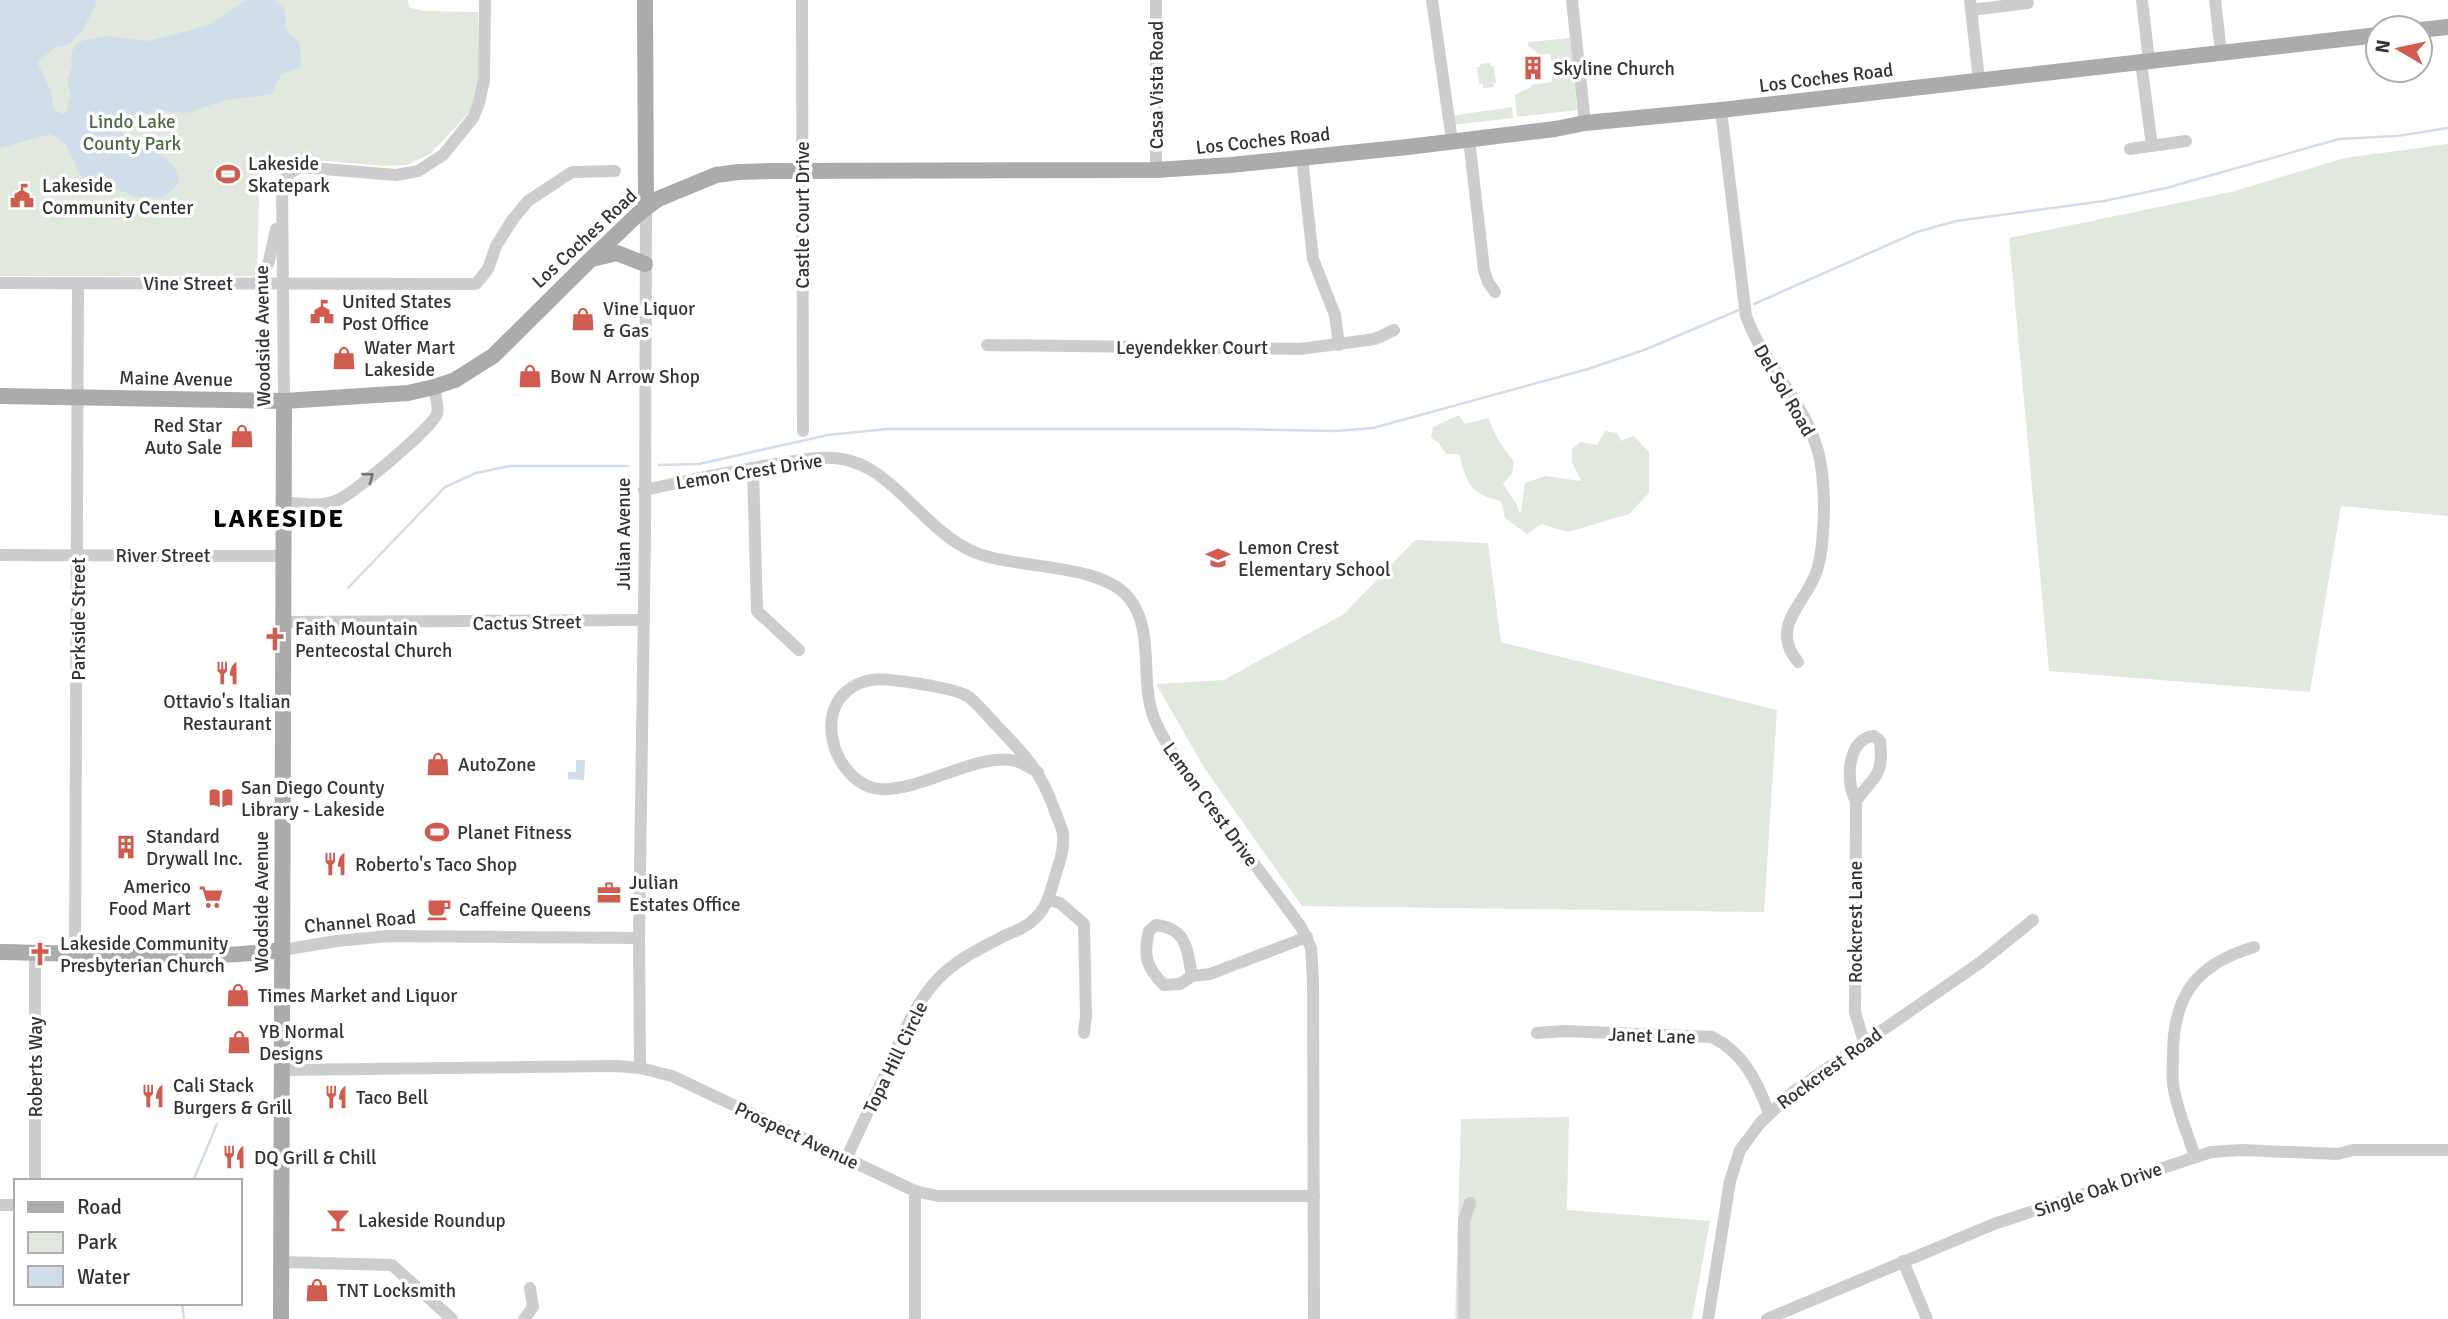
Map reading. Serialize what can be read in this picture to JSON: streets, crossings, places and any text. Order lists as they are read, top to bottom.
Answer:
{
  "streets": {
    "main road": [
      "Los Coches Road",
      "Woodside Avenue",
      "Maine Avenue",
      "Julian Avenue",
      "Channel Road"
    ],
    "street": [
      "Casa Vista Road",
      "Castle Court Drive",
      "Vine Street",
      "Leyendekker Court",
      "Del Sol Road",
      "Lemon Crest Drive",
      "River Street",
      "Parkside Street",
      "Cactus Street",
      "Rockcrest Lane",
      "Janet Lane",
      "Topa Hill Circle",
      "Roberts Way",
      "Rockcrest Road",
      "Prospect Avenue",
      "Single Oak Drive"
    ]
  },
  "crossings": [
    ["Los Coches Road", "Casa Vista Road"],
    ["Los Coches Road", "Castle Court Drive"],
    ["Los Coches Road", "Maine Avenue"],
    ["Los Coches Road", "Del Sol Road"],
    ["Los Coches Road", "Julian Avenue"],
    ["Vine Street", "Woodside Avenue"],
    ["Vine Street", "Parkside Street"],
    ["Woodside Avenue", "Maine Avenue"],
    ["Woodside Avenue", "River Street"],
    ["Woodside Avenue", "Cactus Street"],
    ["Woodside Avenue", "Channel Road"],
    ["Woodside Avenue", "Prospect Avenue"],
    ["Maine Avenue", "Parkside Street"],
    ["Lemon Crest Drive", "Julian Avenue"],
    ["Lemon Crest Drive", "Prospect Avenue"],
    ["Julian Avenue", "Cactus Street"],
    ["Julian Avenue", "Channel Road"],
    ["Julian Avenue", "Prospect Avenue"],
    ["River Street", "Parkside Street"],
    ["Parkside Street", "Channel Road"],
    ["Channel Road", "Roberts Way"],
    ["Rockcrest Lane", "Rockcrest Road"],
    ["Janet Lane", "Rockcrest Road"],
    ["Topa Hill Circle", "Prospect Avenue"]
  ],
  "districts": ["LAKESIDE"],
  "parks": ["Lindo Lake County Park"],
  "places": {
    "building": ["Skyline Church", "Standard Drywall Inc."],
    "sports": ["Lakeside Skatepark", "Planet Fitness"],
    "public building": ["Lakeside Community Center", "United States Post Office"],
    "shop": [
      "Vine Liquor & Gas",
      "Water Mart Lakeside",
      "Bow N Arrow Shop",
      "Red Star Auto Sale",
      "AutoZone",
      "Times Market and Liquor",
      "YB Normal Designs",
      "TNT Locksmith"
    ],
    "school or university": ["Lemon Crest Elementary School"],
    "church": ["Faith Mountain Pentecostal Church", "Lakeside Community Presbyterian Church"],
    "restaurant": [
      "Ottavio's Italian Restaurant",
      "Roberto's Taco Shop",
      "Cali Stack Burgers & Grill",
      "Taco Bell",
      "DQ Grill & Chill"
    ],
    "library": ["San Diego County Library - Lakeside"],
    "office": ["Julian Estates Office"],
    "supermarket": ["Americo Food Mart"],
    "cafe": ["Caffeine Queens"],
    "bar": ["Lakeside Roundup"]
  },
  "legend": ["Road", "Park", "Water"],
  "north": "left"
}
